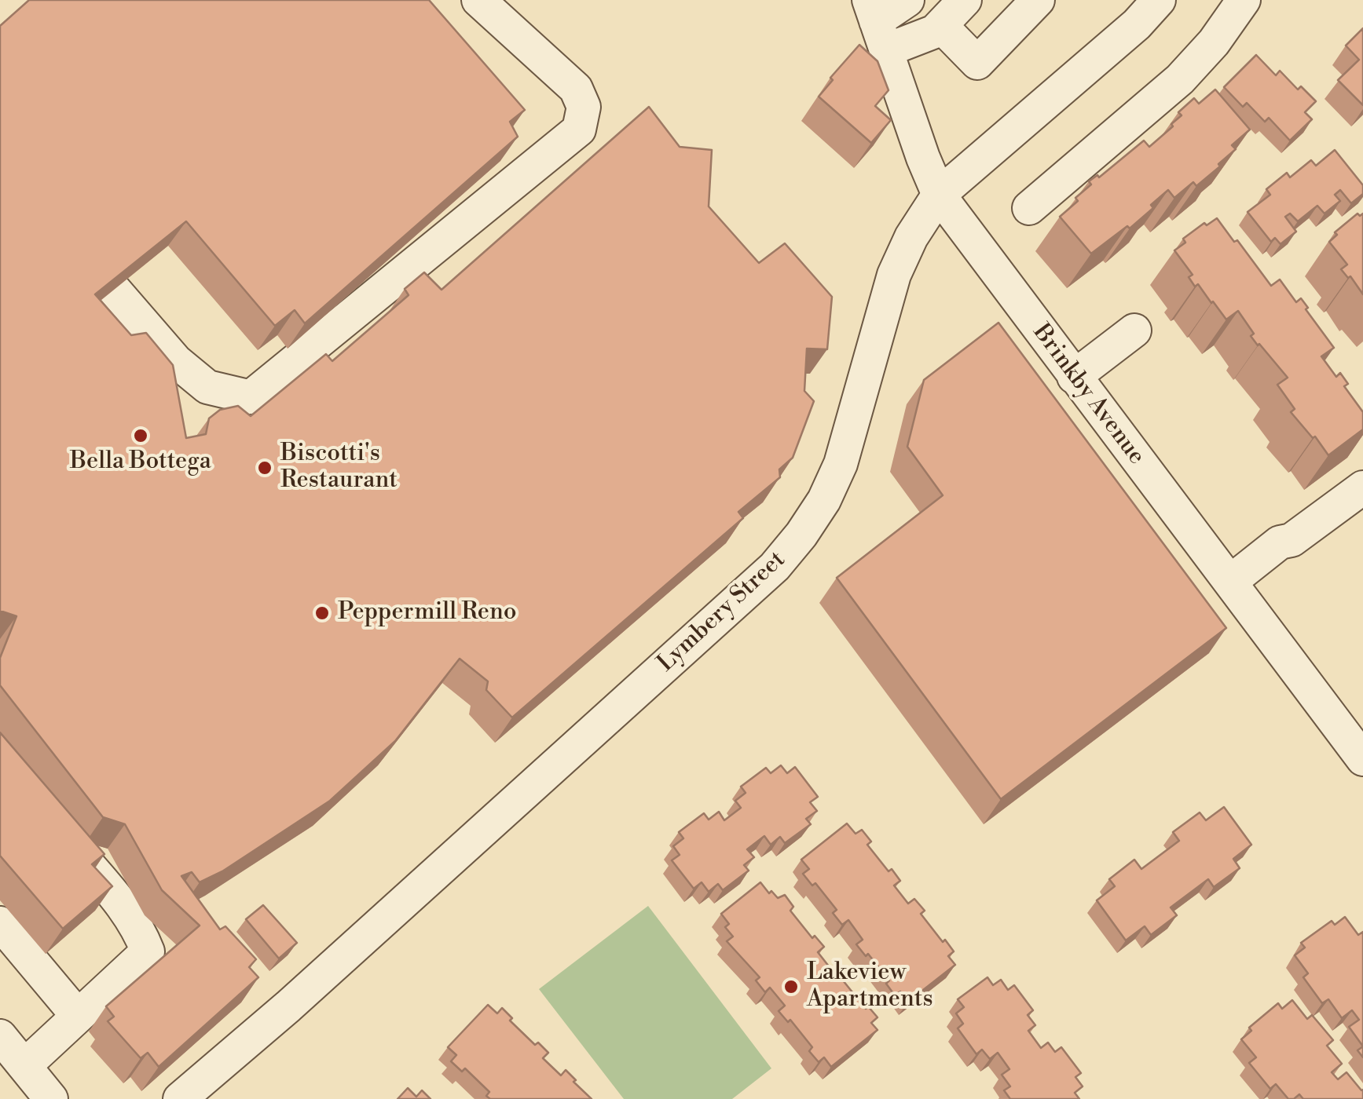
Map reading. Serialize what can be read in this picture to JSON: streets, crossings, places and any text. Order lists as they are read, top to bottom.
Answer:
{
  "streets": {
    "street": ["Brinkby Avenue", "Lymbery Street"]
  },
  "crossings": [
    ["Brinkby Avenue", "Lymbery Street"]
  ],
  "places": [
    "Bella Bottega",
    "Biscotti's Restaurant",
    "Peppermill Reno",
    "Lakeview Apartments"
  ]
}
